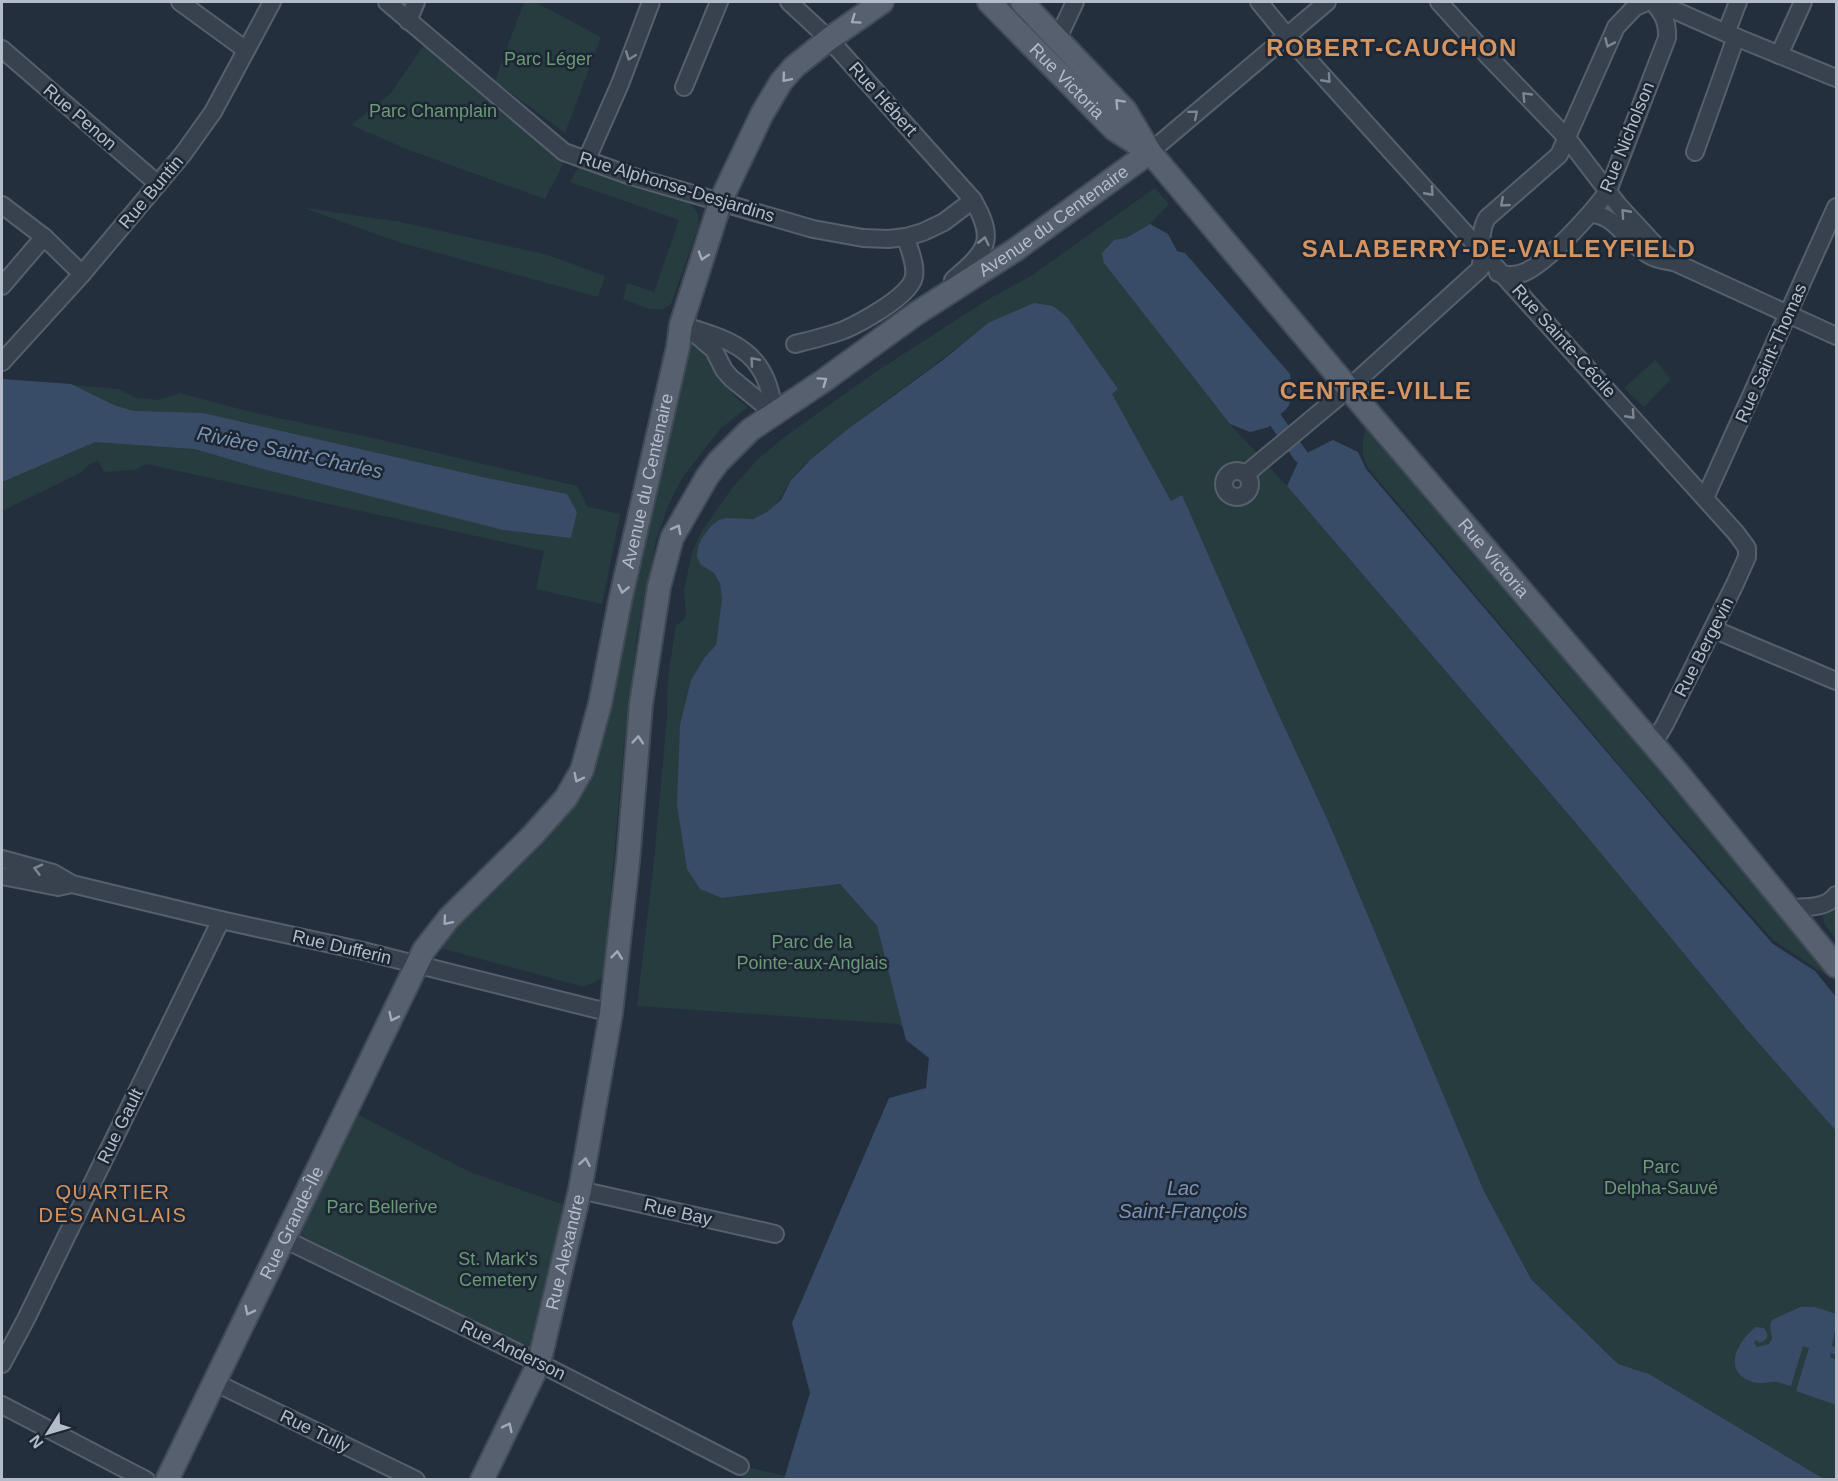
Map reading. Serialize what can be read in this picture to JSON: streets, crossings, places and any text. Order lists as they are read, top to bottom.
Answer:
{
  "streets": {
    "main road": [
      "Rue Victoria",
      "Avenue du Centenaire",
      "Rue Grande-Île",
      "Rue Alexandre"
    ],
    "street": [
      "Rue Hébert",
      "Rue Penon",
      "Rue Nicholson",
      "Rue Alphonse-Desjardins",
      "Rue Buntin",
      "Rue Sainte-Cécile",
      "Rue Saint-Thomas",
      "Rue Bergevin",
      "Rue Dufferin",
      "Rue Gault",
      "Rue Bay",
      "Rue Anderson",
      "Rue Tully"
    ]
  },
  "crossings": [
    ["Rue Victoria", "Avenue du Centenaire"],
    ["Rue Victoria", "Rue Bergevin"],
    ["Rue Hébert", "Rue Alphonse-Desjardins"],
    ["Rue Hébert", "Avenue du Centenaire"],
    ["Rue Penon", "Rue Buntin"],
    ["Rue Nicholson", "Rue Sainte-Cécile"],
    ["Rue Alphonse-Desjardins", "Avenue du Centenaire"],
    ["Avenue du Centenaire", "Rue Dufferin"],
    ["Avenue du Centenaire", "Rue Grande-Île"],
    ["Avenue du Centenaire", "Rue Alexandre"],
    ["Rue Sainte-Cécile", "Rue Saint-Thomas"],
    ["Rue Sainte-Cécile", "Rue Bergevin"],
    ["Rue Dufferin", "Rue Gault"],
    ["Rue Dufferin", "Rue Grande-Île"],
    ["Rue Dufferin", "Rue Alexandre"],
    ["Rue Bay", "Rue Alexandre"],
    ["Rue Grande-Île", "Rue Anderson"],
    ["Rue Grande-Île", "Rue Tully"],
    ["Rue Alexandre", "Rue Anderson"]
  ],
  "one_way": ["Rue Grande-Île", "Rue Alexandre"],
  "districts": [
    "ROBERT-CAUCHON",
    "SALABERRY-DE-VALLEYFIELD",
    "CENTRE-VILLE",
    "QUARTIER DES ANGLAIS"
  ],
  "water": ["Rivière Saint-Charles", "Lac Saint-François"],
  "parks": [
    "Parc Léger",
    "Parc Champlain",
    "Parc de la Pointe-aux-Anglais",
    "Parc Delpha-Sauvé",
    "Parc Bellerive",
    "St. Mark's Cemetery"
  ],
  "north": "bottom left"
}
